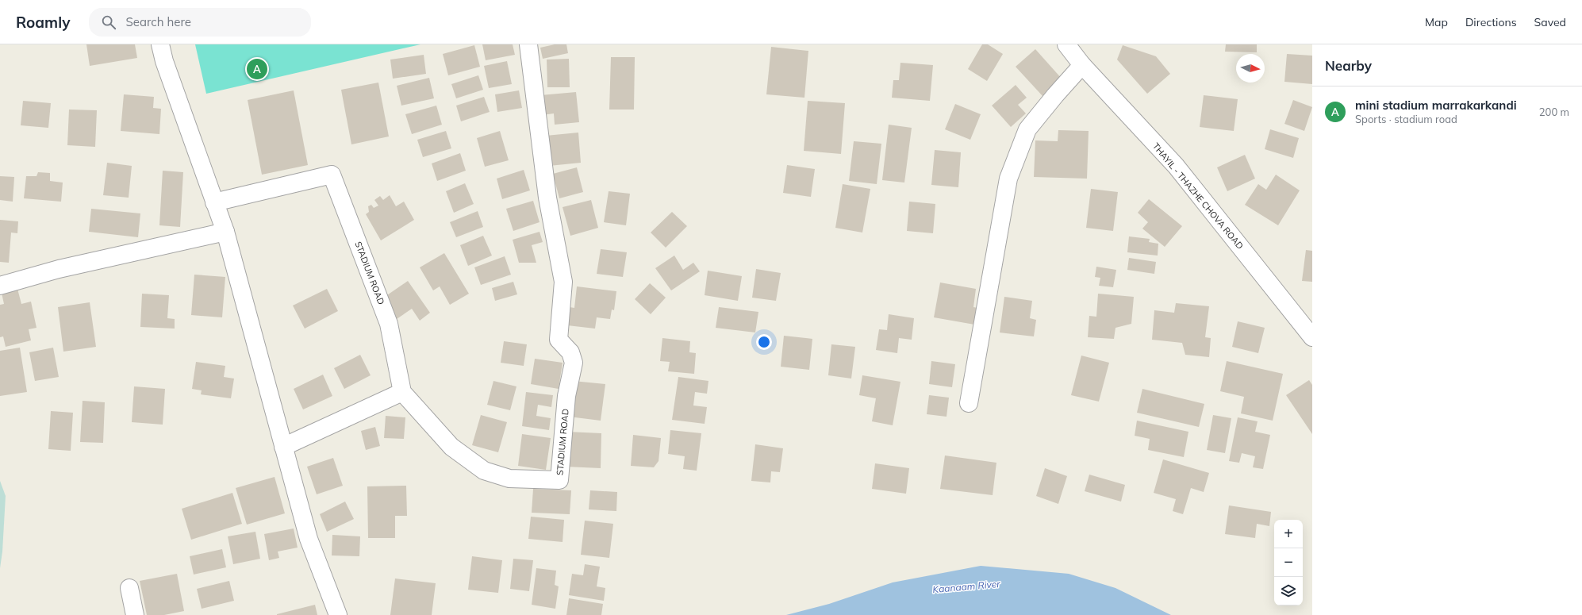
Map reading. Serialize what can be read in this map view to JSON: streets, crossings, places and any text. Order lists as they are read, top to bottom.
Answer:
{
  "streets": {
    "street": ["THAYIL - THAZHE CHOVA ROAD", "STADIUM ROAD"]
  },
  "water": ["Kaanaam River"],
  "north": "right",
  "page": {
    "header": "Roamly",
    "search": "Search here",
    "nav": ["Map", "Directions", "Saved"],
    "heading": "Nearby",
    "pins": "A",
    "list": [
      {
        "mark": "A",
        "name": "mini stadium marrakarkandi",
        "note": "Sports · stadium road",
        "value": "200 m"
      }
    ],
    "map_buttons": ["+", "−"]
  }
}
